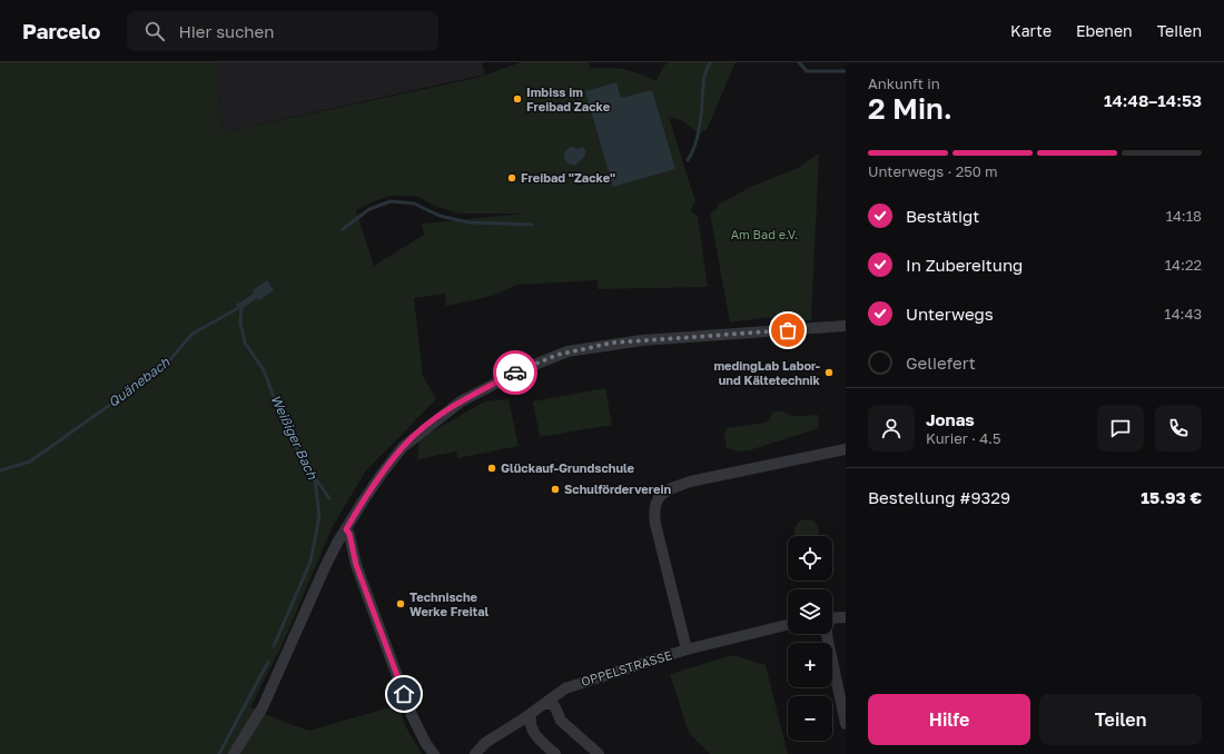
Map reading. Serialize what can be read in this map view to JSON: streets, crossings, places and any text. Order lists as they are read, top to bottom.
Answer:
{
  "streets": {
    "street": ["OPPELSTRASSE"]
  },
  "water": ["Quänebach", "Weißiger Bach"],
  "parks": ["Am Bad e.V."],
  "places": [
    "Imbiss im Freibad Zacke",
    "Freibad \"Zacke\"",
    "medingLab Labor- und Kältetechnik",
    "Glückauf-Grundschule",
    "Schulförderverein",
    "Technische Werke Freital"
  ],
  "page": {
    "header": "Parcelo",
    "search": "Hier suchen",
    "nav": ["Karte", "Ebenen", "Teilen"],
    "heading": ["2 Min.", "Ankunft in", "14:48–14:53"],
    "panel": [
      "Jonas",
      "Kurier · 4.5",
      "Bestellung #9329",
      "15.93 €"
    ],
    "bar": "Unterwegs · 250 m",
    "list": [
      ["Bestätigt", "14:18"],
      ["In Zubereitung", "14:22"],
      ["Unterwegs", "14:43"],
      "Geliefert"
    ],
    "map_buttons": ["+", "−"],
    "buttons": ["Hilfe", "Teilen"]
  }
}
